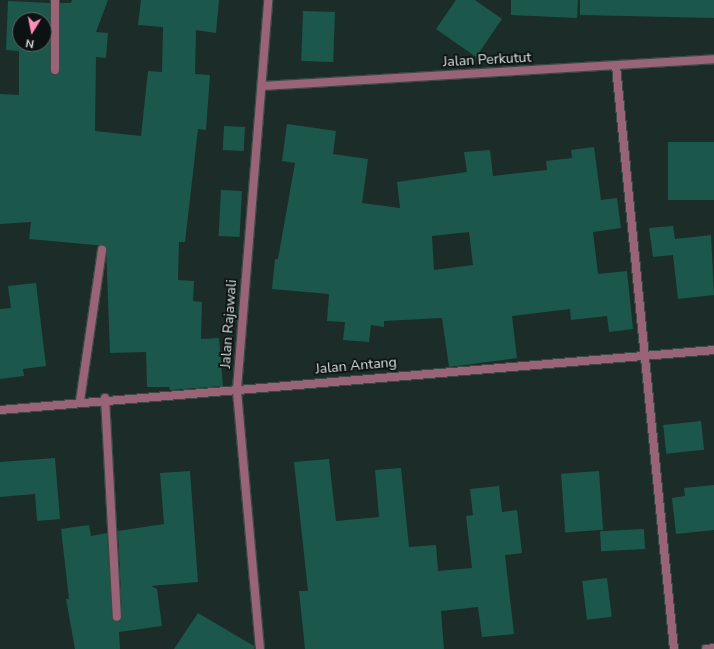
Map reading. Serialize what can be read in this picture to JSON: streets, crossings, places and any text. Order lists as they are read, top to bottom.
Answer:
{
  "streets": {
    "street": ["Jalan Perkutut", "Jalan Rajawali", "Jalan Antang"]
  },
  "crossings": [
    ["Jalan Perkutut", "Jalan Rajawali"],
    ["Jalan Rajawali", "Jalan Antang"]
  ],
  "north": "bottom"
}
